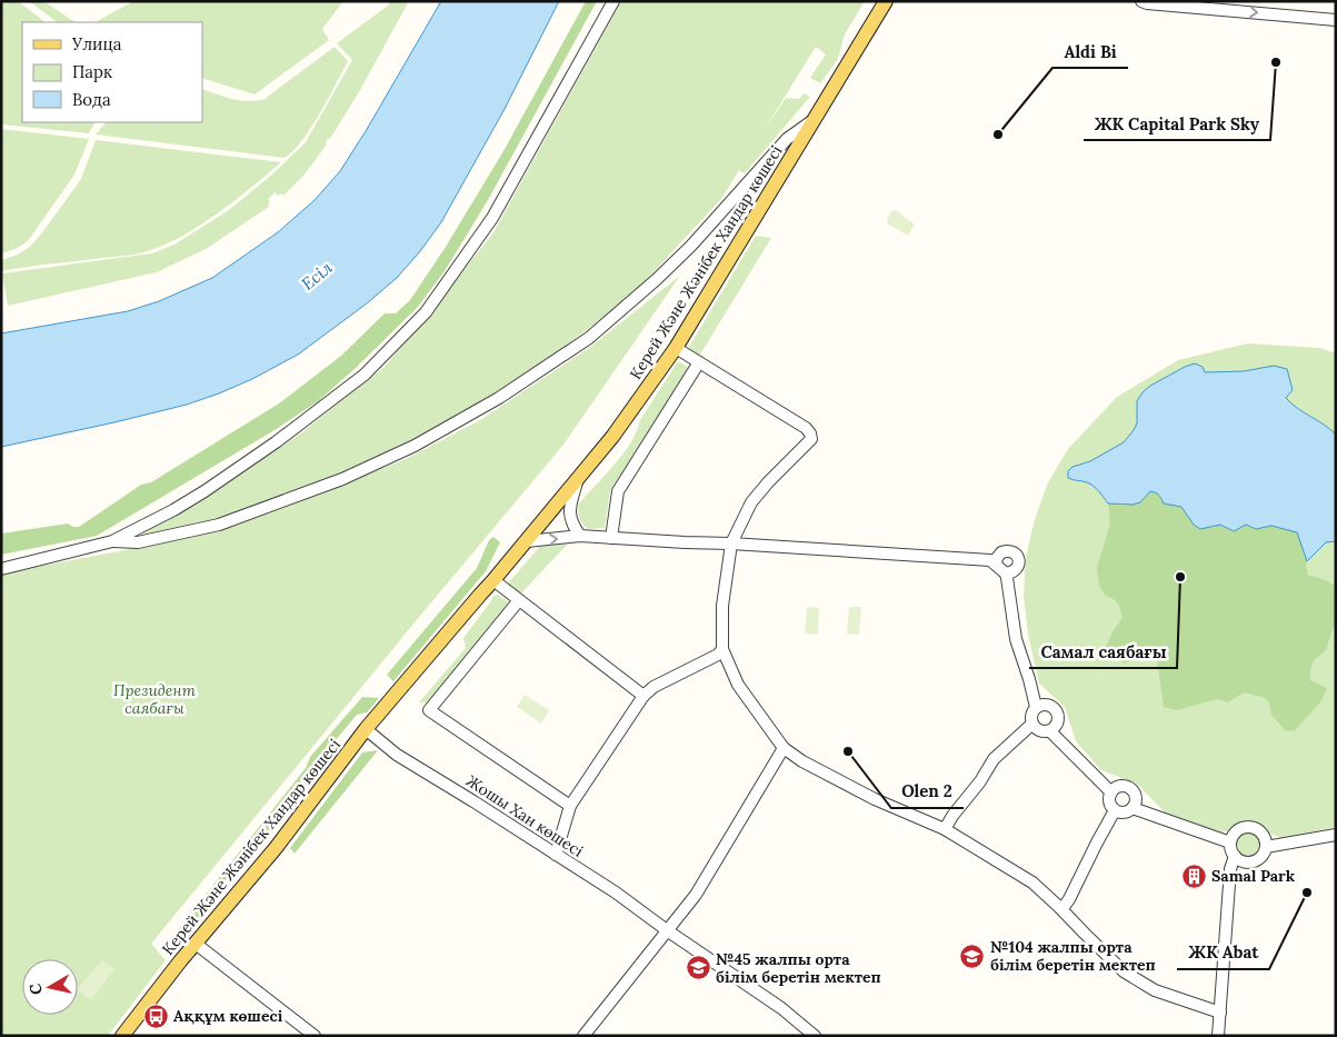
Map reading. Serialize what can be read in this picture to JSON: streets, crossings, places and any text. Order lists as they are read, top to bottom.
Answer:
{
  "streets": {
    "main road": ["Керей Және Жәнібек Хандар көшесі"],
    "street": ["Жошы Хан көшесі"]
  },
  "crossings": [
    ["Керей Және Жәнібек Хандар көшесі", "Жошы Хан көшесі"]
  ],
  "water": ["Есіл"],
  "parks": ["Президент саябағы"],
  "places": {
    "other": [
      "ЖК Capital Park Sky",
      "Aldi Bi",
      "Самал саябағы",
      "Olen 2",
      "ЖК Abat"
    ],
    "building": ["Samal Park"],
    "school or university": ["№104 жалпы орта білім беретін мектеп", "№45 жалпы орта білім беретін мектеп"],
    "bus stop": ["Аққұм көшесі"]
  },
  "legend": ["Улица", "Парк", "Вода"],
  "north": "left"
}
